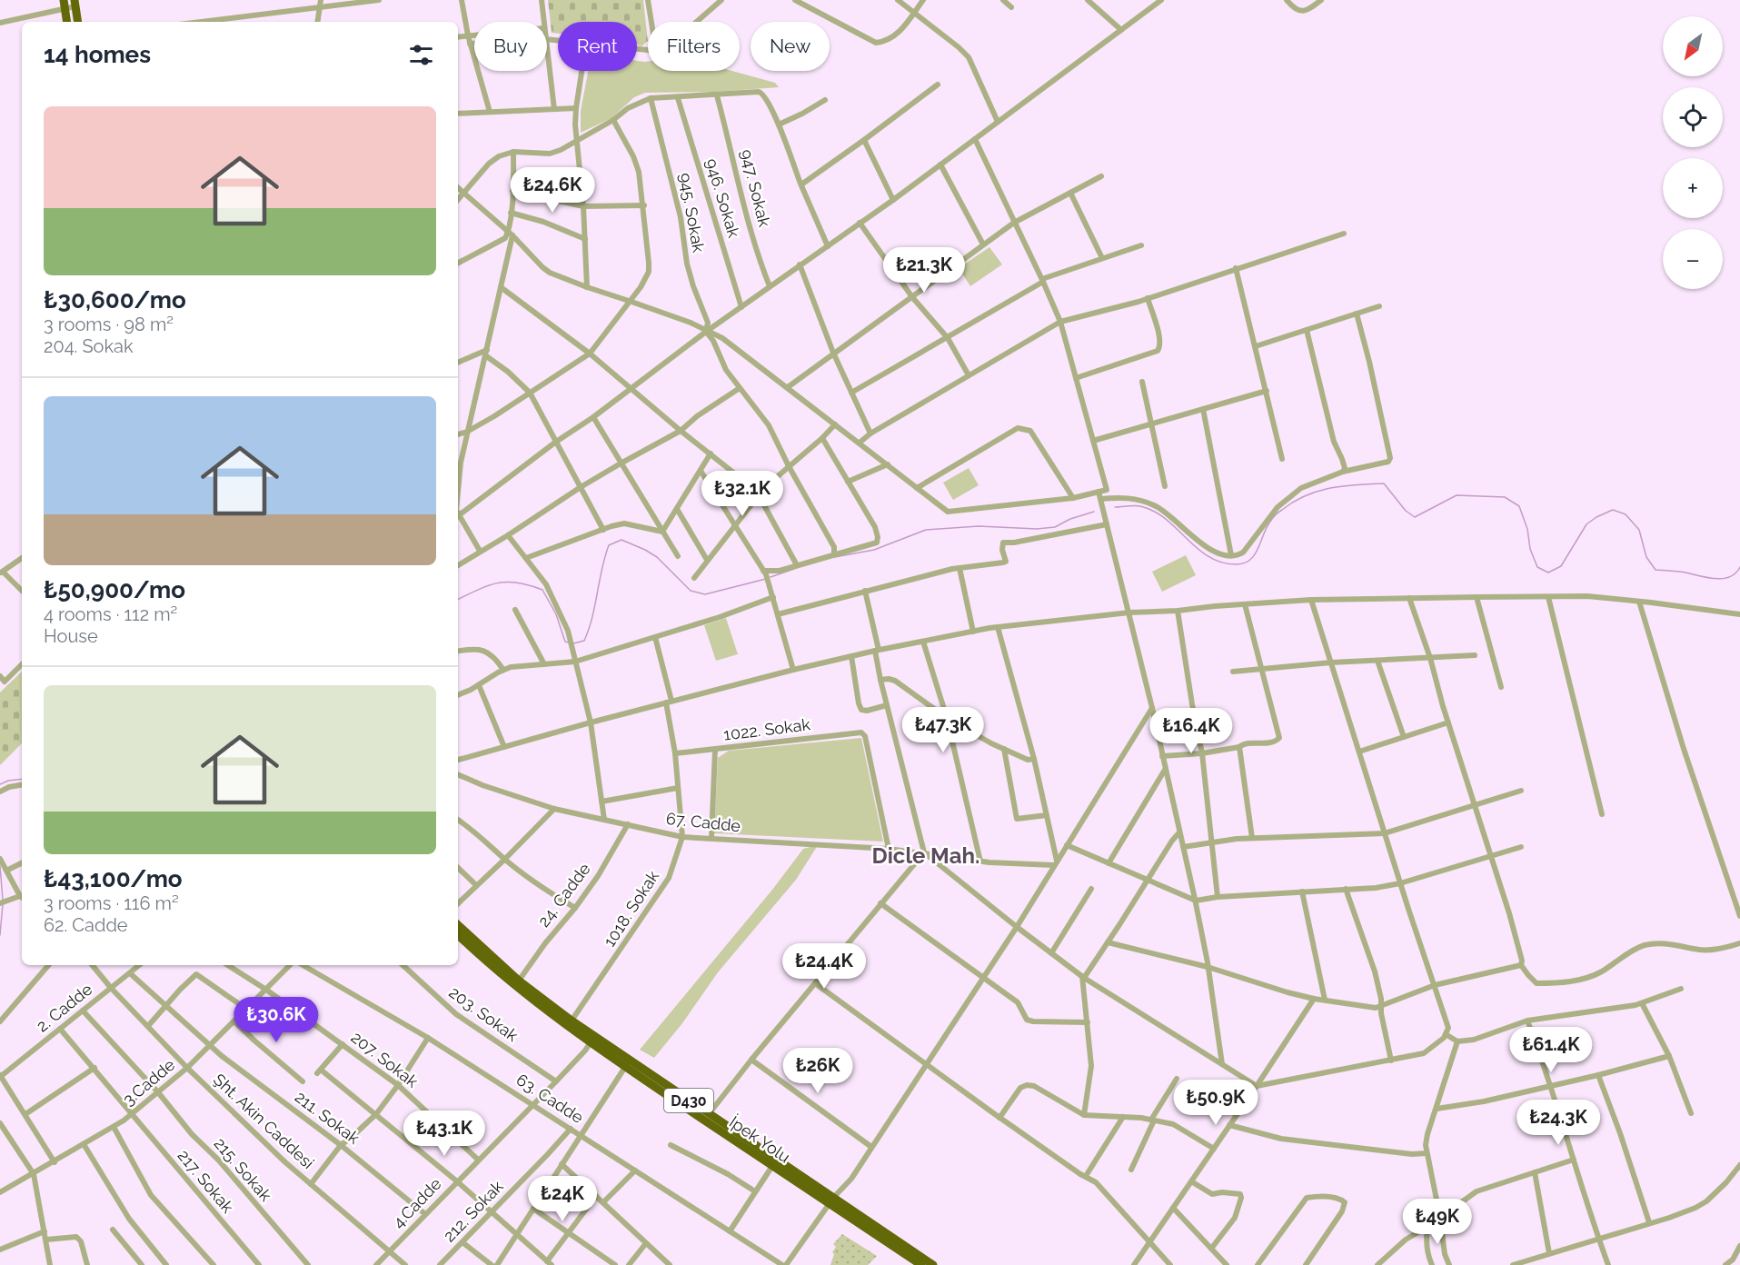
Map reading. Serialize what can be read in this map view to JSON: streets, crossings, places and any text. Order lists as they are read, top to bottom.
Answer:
{
  "streets": {
    "highway": ["D430", "İpek Yolu"],
    "street": [
      "947. Sokak",
      "946. Sokak",
      "945. Sokak",
      "1022. Sokak",
      "67. Cadde",
      "24. Cadde",
      "1018. Sokak",
      "2. Cadde",
      "203. Sokak",
      "207. Sokak",
      "3.Cadde",
      "63. Cadde",
      "211. Sokak",
      "Şht. Akin Caddesi",
      "215. Sokak",
      "217. Sokak",
      "4.Cadde",
      "212. Sokak"
    ]
  },
  "crossings": [
    ["1022. Sokak", "67. Cadde"],
    ["1022. Sokak", "1018. Sokak"],
    ["67. Cadde", "24. Cadde"],
    ["67. Cadde", "1018. Sokak"],
    ["24. Cadde", "D430"],
    ["1018. Sokak", "D430"],
    ["2. Cadde", "211. Sokak"],
    ["2. Cadde", "Şht. Akin Caddesi"],
    ["2. Cadde", "215. Sokak"],
    ["2. Cadde", "217. Sokak"],
    ["203. Sokak", "4.Cadde"],
    ["207. Sokak", "3.Cadde"],
    ["207. Sokak", "4.Cadde"],
    ["3.Cadde", "211. Sokak"],
    ["3.Cadde", "Şht. Akin Caddesi"],
    ["3.Cadde", "215. Sokak"],
    ["3.Cadde", "217. Sokak"],
    ["63. Cadde", "4.Cadde"],
    ["63. Cadde", "212. Sokak"],
    ["D430", "İpek Yolu"],
    ["211. Sokak", "4.Cadde"],
    ["Şht. Akin Caddesi", "4.Cadde"],
    ["İpek Yolu", "4.Cadde"]
  ],
  "districts": ["Dicle Mah."],
  "north": "bottom left",
  "page": {
    "map_buttons": ["+", "−"],
    "chip": [
      "Buy",
      "Rent",
      "Filters",
      "New"
    ],
    "heading": "14 homes",
    "list": [
      {
        "name": "₺30,600/mo",
        "note": "3 rooms · 98 m² · 204. Sokak"
      },
      {
        "name": "₺50,900/mo",
        "note": "4 rooms · 112 m² · House"
      },
      {
        "name": "₺43,100/mo",
        "note": "3 rooms · 116 m² · 62. Cadde"
      }
    ],
    "price": [
      "₺24.6K",
      "₺21.3K",
      "₺32.1K",
      "₺47.3K",
      "₺16.4K",
      "₺24.4K",
      "₺30.6K",
      "₺61.4K",
      "₺26K",
      "₺50.9K",
      "₺24.3K",
      "₺43.1K",
      "₺24K",
      "₺49K"
    ]
  }
}
